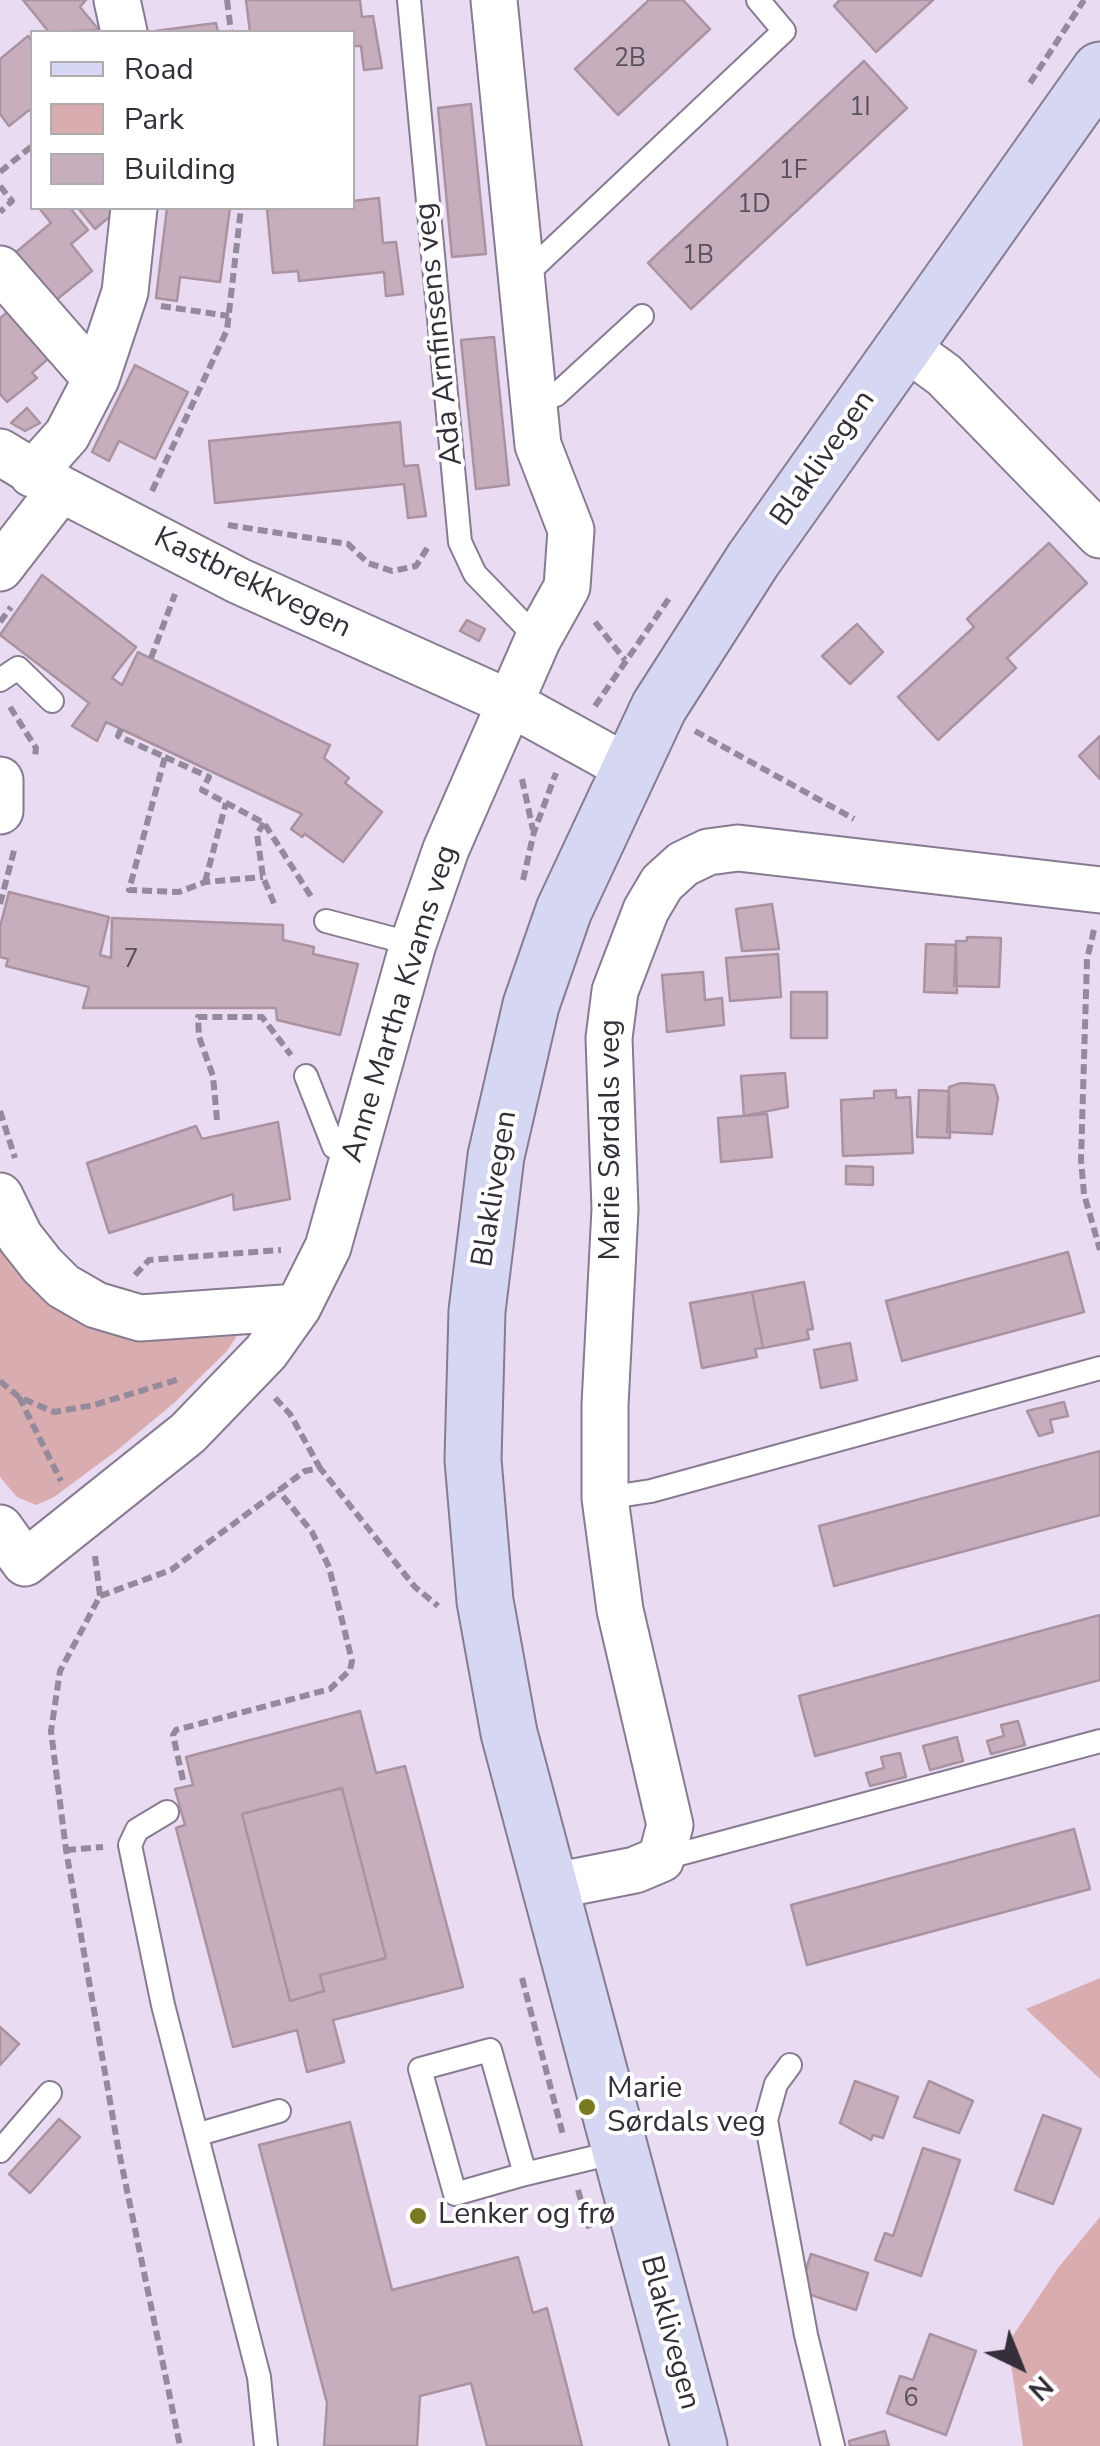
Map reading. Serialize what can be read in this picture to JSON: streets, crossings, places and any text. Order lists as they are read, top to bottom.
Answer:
{
  "streets": {
    "main road": ["Blaklivegen"],
    "street": ["Kastbrekkvegen", "Anne Martha Kvams veg", "Marie Sørdals veg"],
    "lane": ["Ada Arnfinsens veg"]
  },
  "crossings": [
    ["Blaklivegen", "Kastbrekkvegen"],
    ["Kastbrekkvegen", "Anne Martha Kvams veg"]
  ],
  "places": ["Marie Sørdals veg", "Lenker og frø"],
  "house_numbers": [
    "2B",
    "1I",
    "1F",
    "1D",
    "1B",
    "7",
    "6"
  ],
  "legend": ["Road", "Park", "Building"],
  "north": "bottom right"
}
